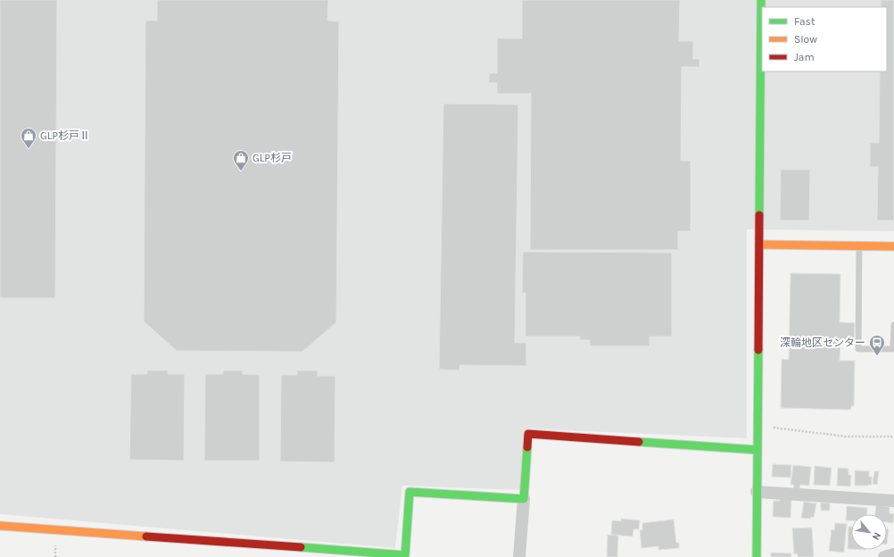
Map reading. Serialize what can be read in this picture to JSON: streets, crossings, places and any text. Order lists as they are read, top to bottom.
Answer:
{
  "places": {
    "shop": ["GLP杉戸Ⅱ", "GLP杉戸"],
    "bus stop": ["深輪地区センター"]
  },
  "legend": ["Fast", "Slow", "Jam"],
  "north": "bottom right"
}
